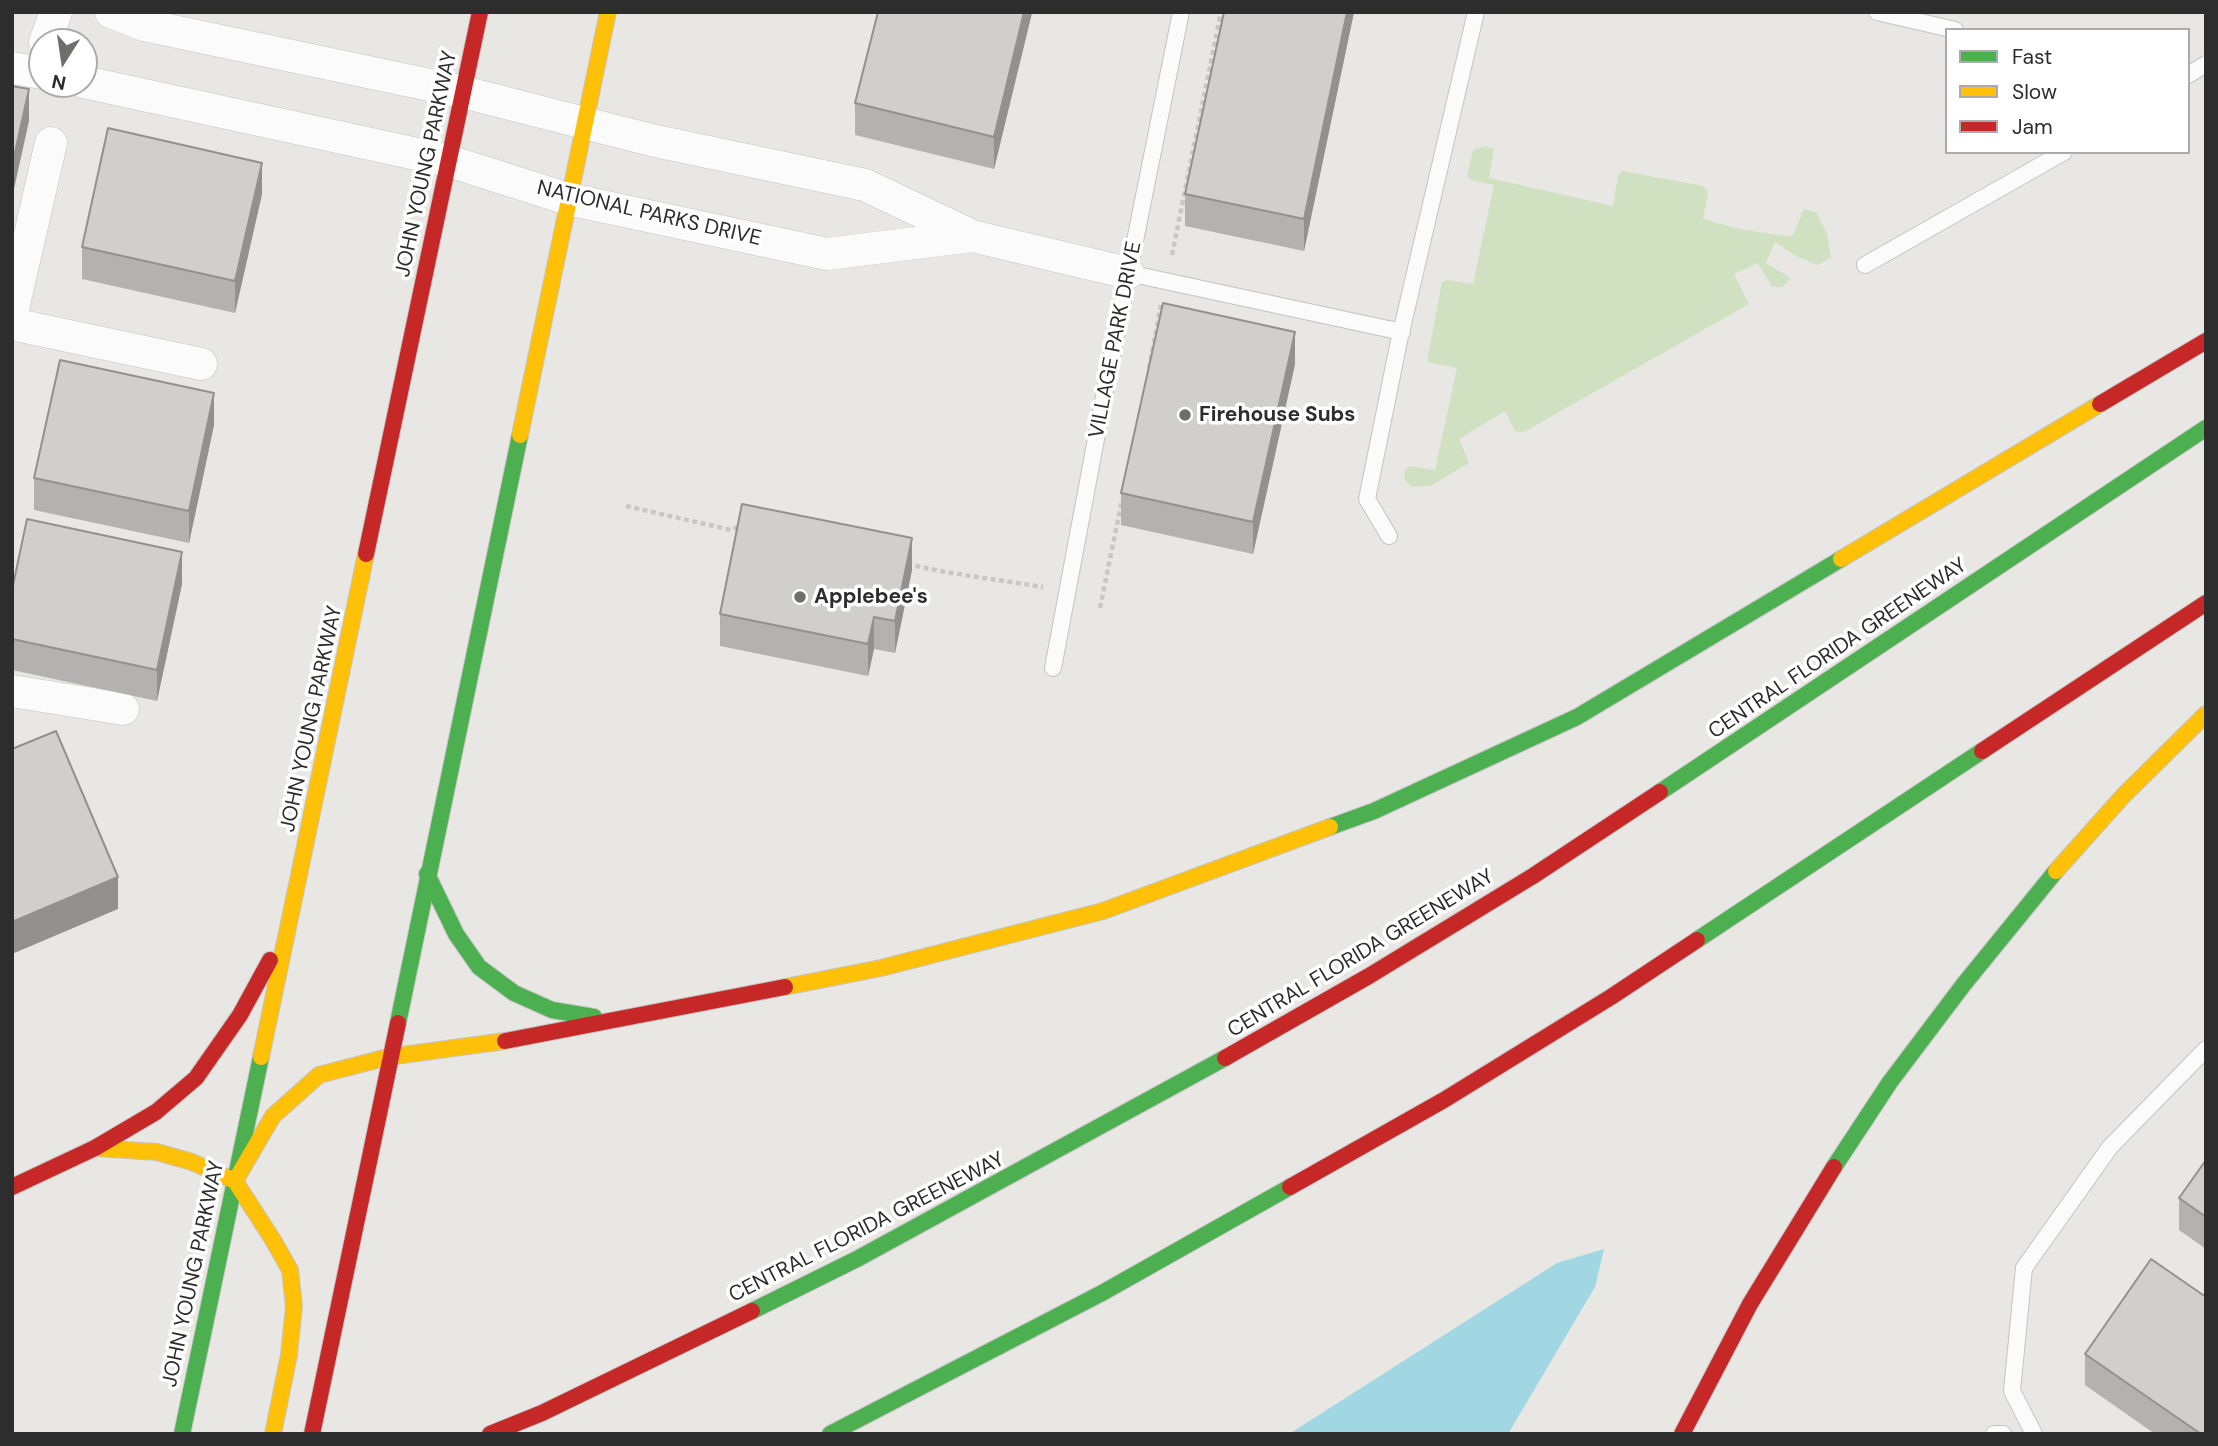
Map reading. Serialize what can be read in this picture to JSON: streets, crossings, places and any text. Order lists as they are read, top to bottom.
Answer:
{
  "streets": {
    "highway": ["JOHN YOUNG PARKWAY", "CENTRAL FLORIDA GREENEWAY"],
    "street": ["NATIONAL PARKS DRIVE"],
    "lane": ["VILLAGE PARK DRIVE"]
  },
  "crossings": [
    ["JOHN YOUNG PARKWAY", "NATIONAL PARKS DRIVE"],
    ["NATIONAL PARKS DRIVE", "VILLAGE PARK DRIVE"]
  ],
  "places": ["Firehouse Subs", "Applebee's"],
  "legend": ["Fast", "Slow", "Jam"],
  "north": "bottom"
}
